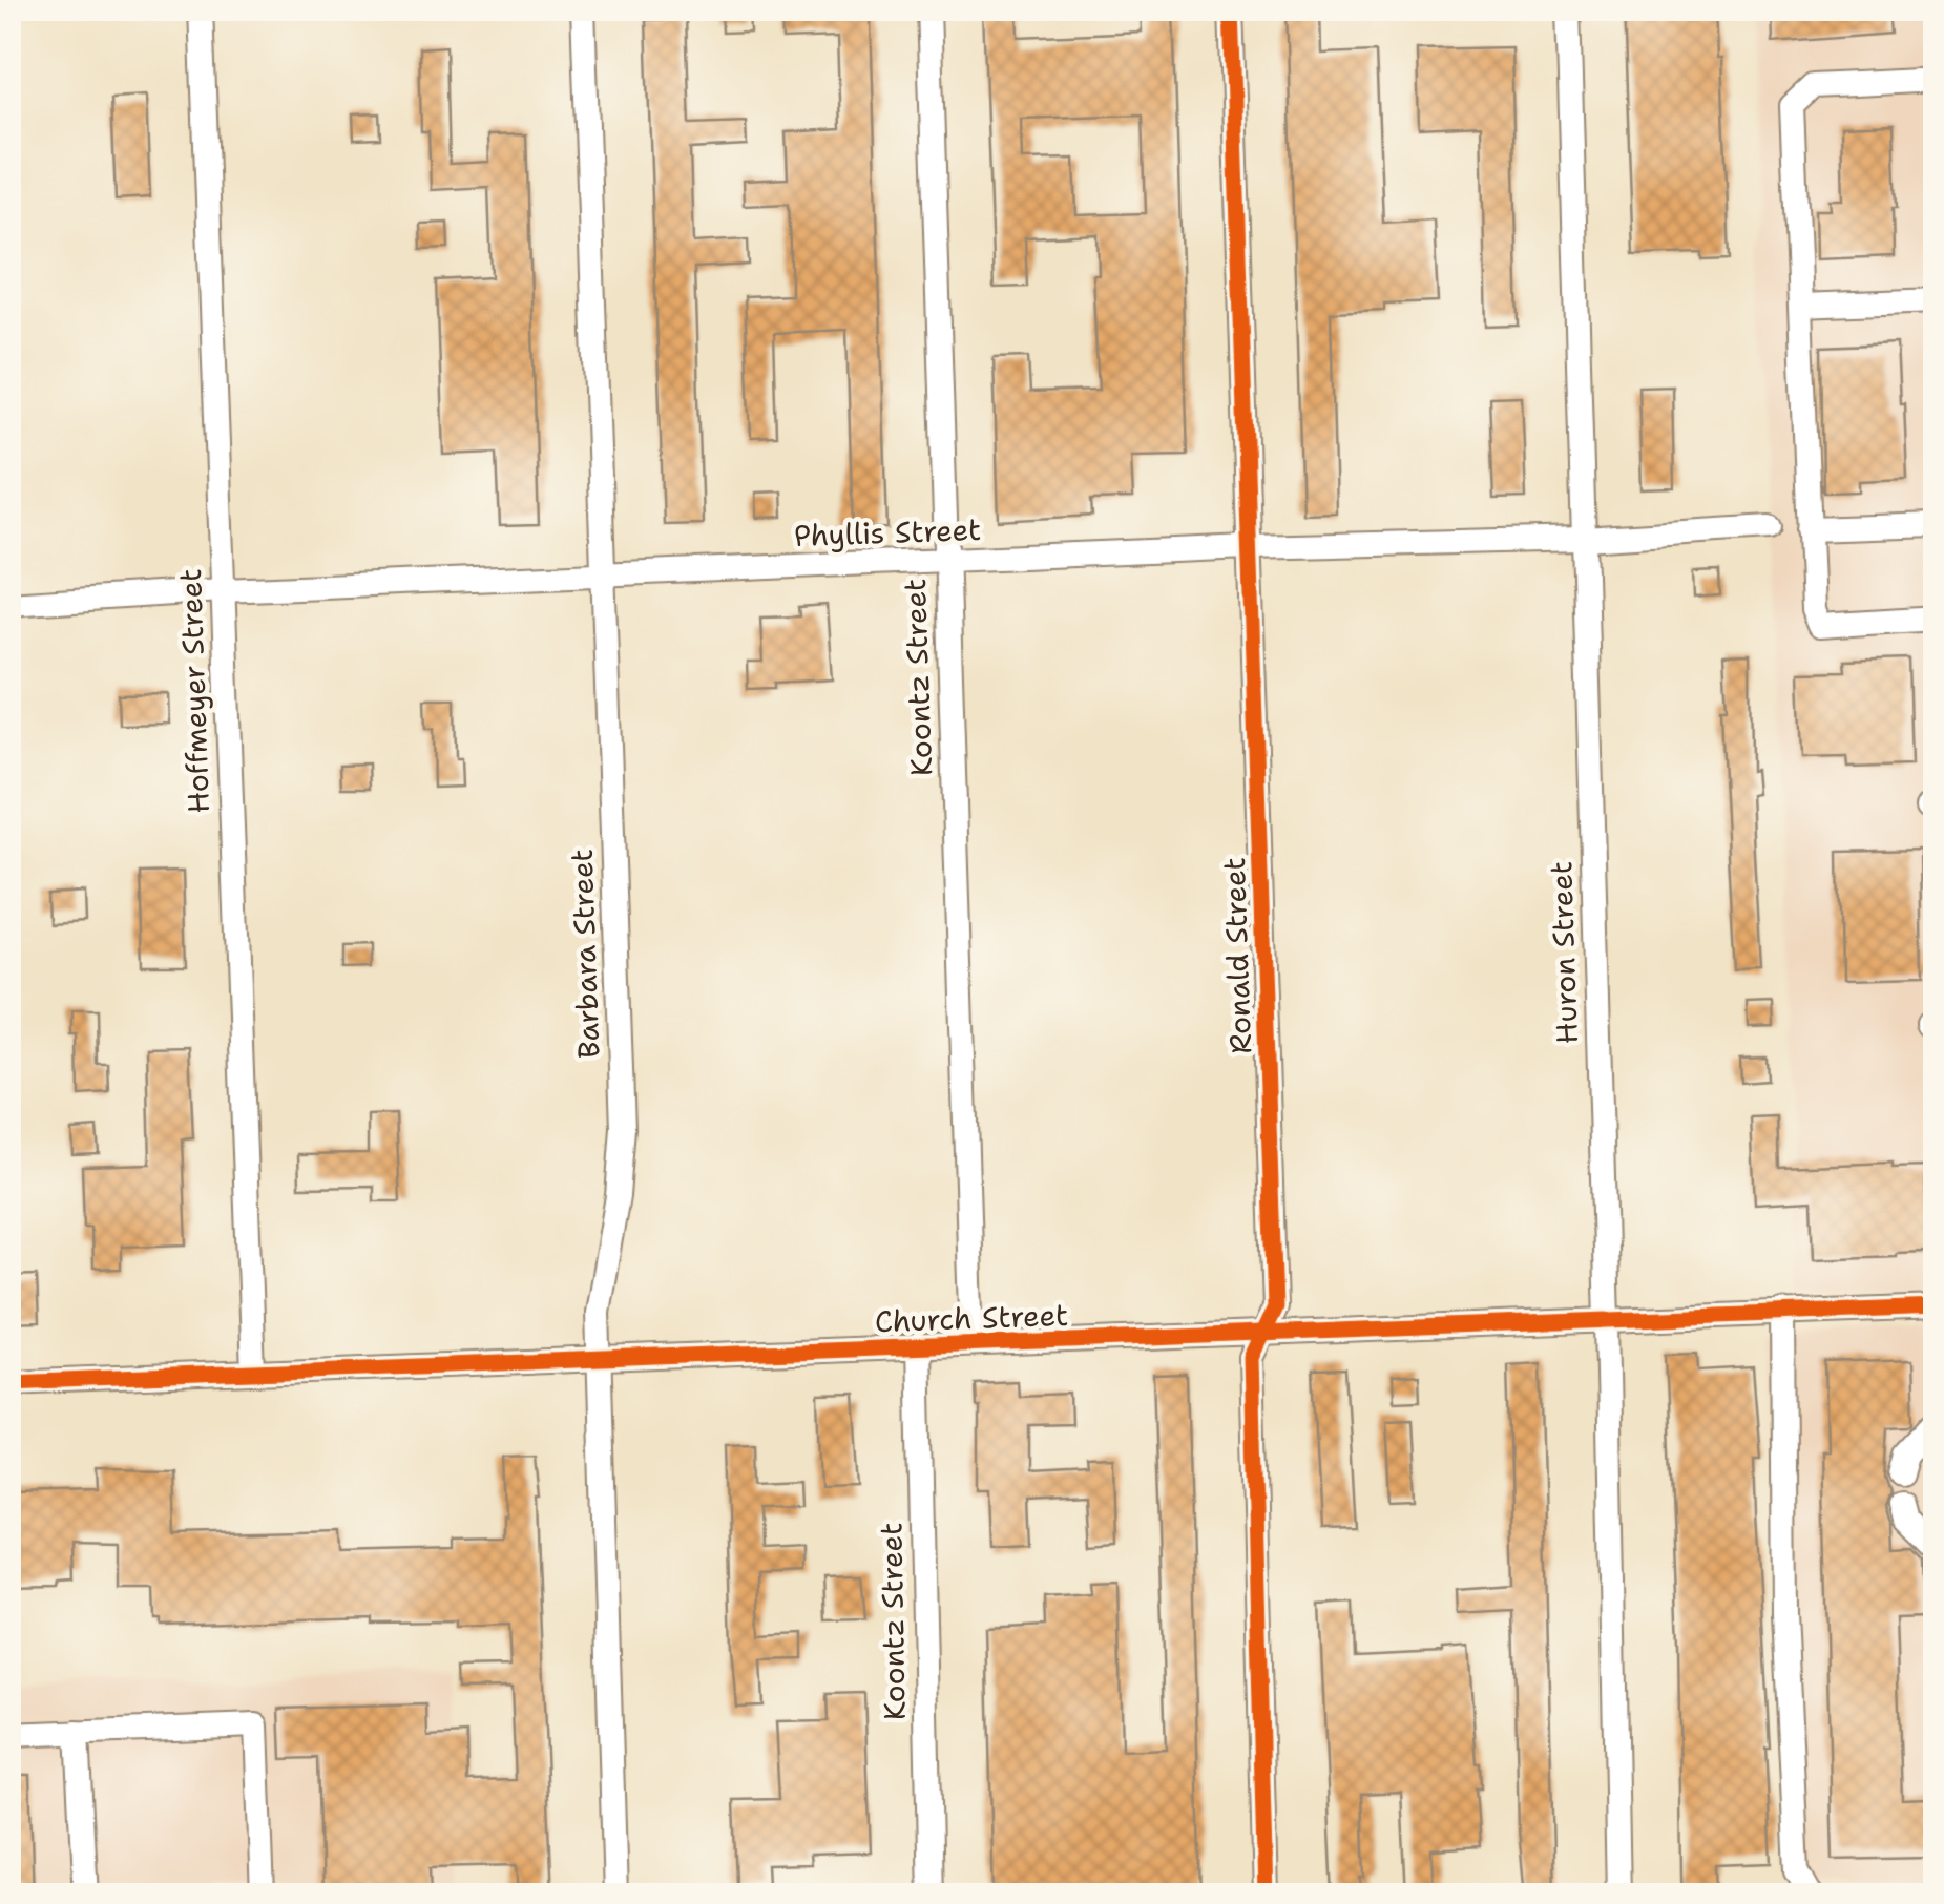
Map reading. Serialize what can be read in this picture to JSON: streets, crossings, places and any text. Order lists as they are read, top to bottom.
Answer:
{
  "streets": {
    "street": [
      "Phyllis Street",
      "Koontz Street",
      "Hoffmeyer Street",
      "Huron Street",
      "Barbara Street",
      "Ronald Street",
      "Church Street"
    ]
  },
  "crossings": [
    ["Phyllis Street", "Koontz Street"],
    ["Phyllis Street", "Hoffmeyer Street"],
    ["Phyllis Street", "Huron Street"],
    ["Phyllis Street", "Barbara Street"],
    ["Phyllis Street", "Ronald Street"],
    ["Koontz Street", "Church Street"],
    ["Hoffmeyer Street", "Church Street"],
    ["Huron Street", "Church Street"],
    ["Barbara Street", "Church Street"],
    ["Ronald Street", "Church Street"]
  ]
}
